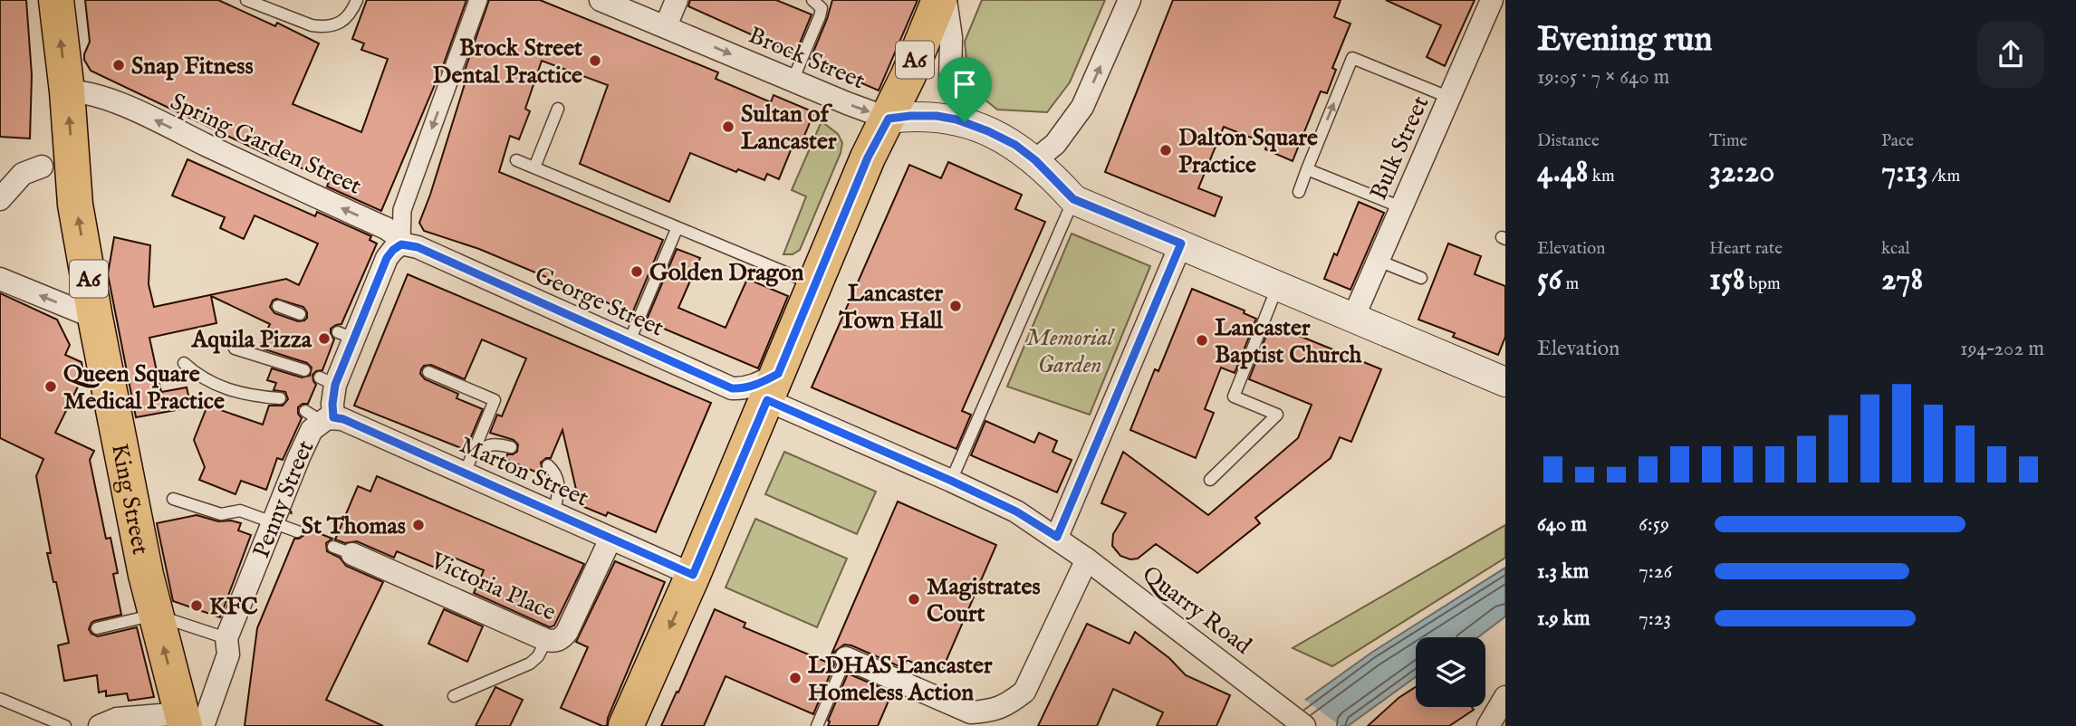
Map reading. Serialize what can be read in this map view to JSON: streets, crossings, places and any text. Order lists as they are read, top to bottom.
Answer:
{
  "streets": {
    "main road": ["A6", "King Street"],
    "street": [
      "Brock Street",
      "Spring Garden Street",
      "Bulk Street",
      "George Street",
      "Marton Street",
      "Penny Street",
      "Victoria Place",
      "Quarry Road"
    ]
  },
  "crossings": [
    ["Brock Street", "A6"],
    ["A6", "George Street"],
    ["A6", "Marton Street"],
    ["Spring Garden Street", "George Street"],
    ["Spring Garden Street", "Penny Street"],
    ["Spring Garden Street", "King Street"],
    ["George Street", "Penny Street"],
    ["Marton Street", "Penny Street"],
    ["Penny Street", "King Street"]
  ],
  "one_way": ["Brock Street", "Spring Garden Street", "King Street"],
  "parks": ["Memorial Garden"],
  "places": [
    "Brock Street Dental Practice",
    "Snap Fitness",
    "Sultan of Lancaster",
    "Dalton Square Practice",
    "Golden Dragon",
    "Lancaster Town Hall",
    "Aquila Pizza",
    "Lancaster Baptist Church",
    "Queen Square Medical Practice",
    "St Thomas",
    "Magistrates Court",
    "KFC",
    "LDHAS Lancaster Homeless Action"
  ],
  "page": {
    "heading": ["Evening run", "19:05 · 7 × 640 m"],
    "stats": [
      ["Distance", "4.48 km"],
      ["Time", "32:20"],
      ["Pace", "7:13 /km"],
      ["Elevation", "56 m"],
      ["Heart rate", "158 bpm"],
      ["kcal", "278"]
    ],
    "chart": ["Elevation", "194–202 m"],
    "list": [
      {
        "name": "640 m",
        "note": "6:59"
      },
      {
        "name": "1.3 km",
        "note": "7:26"
      },
      {
        "name": "1.9 km",
        "note": "7:23"
      }
    ]
  }
}
